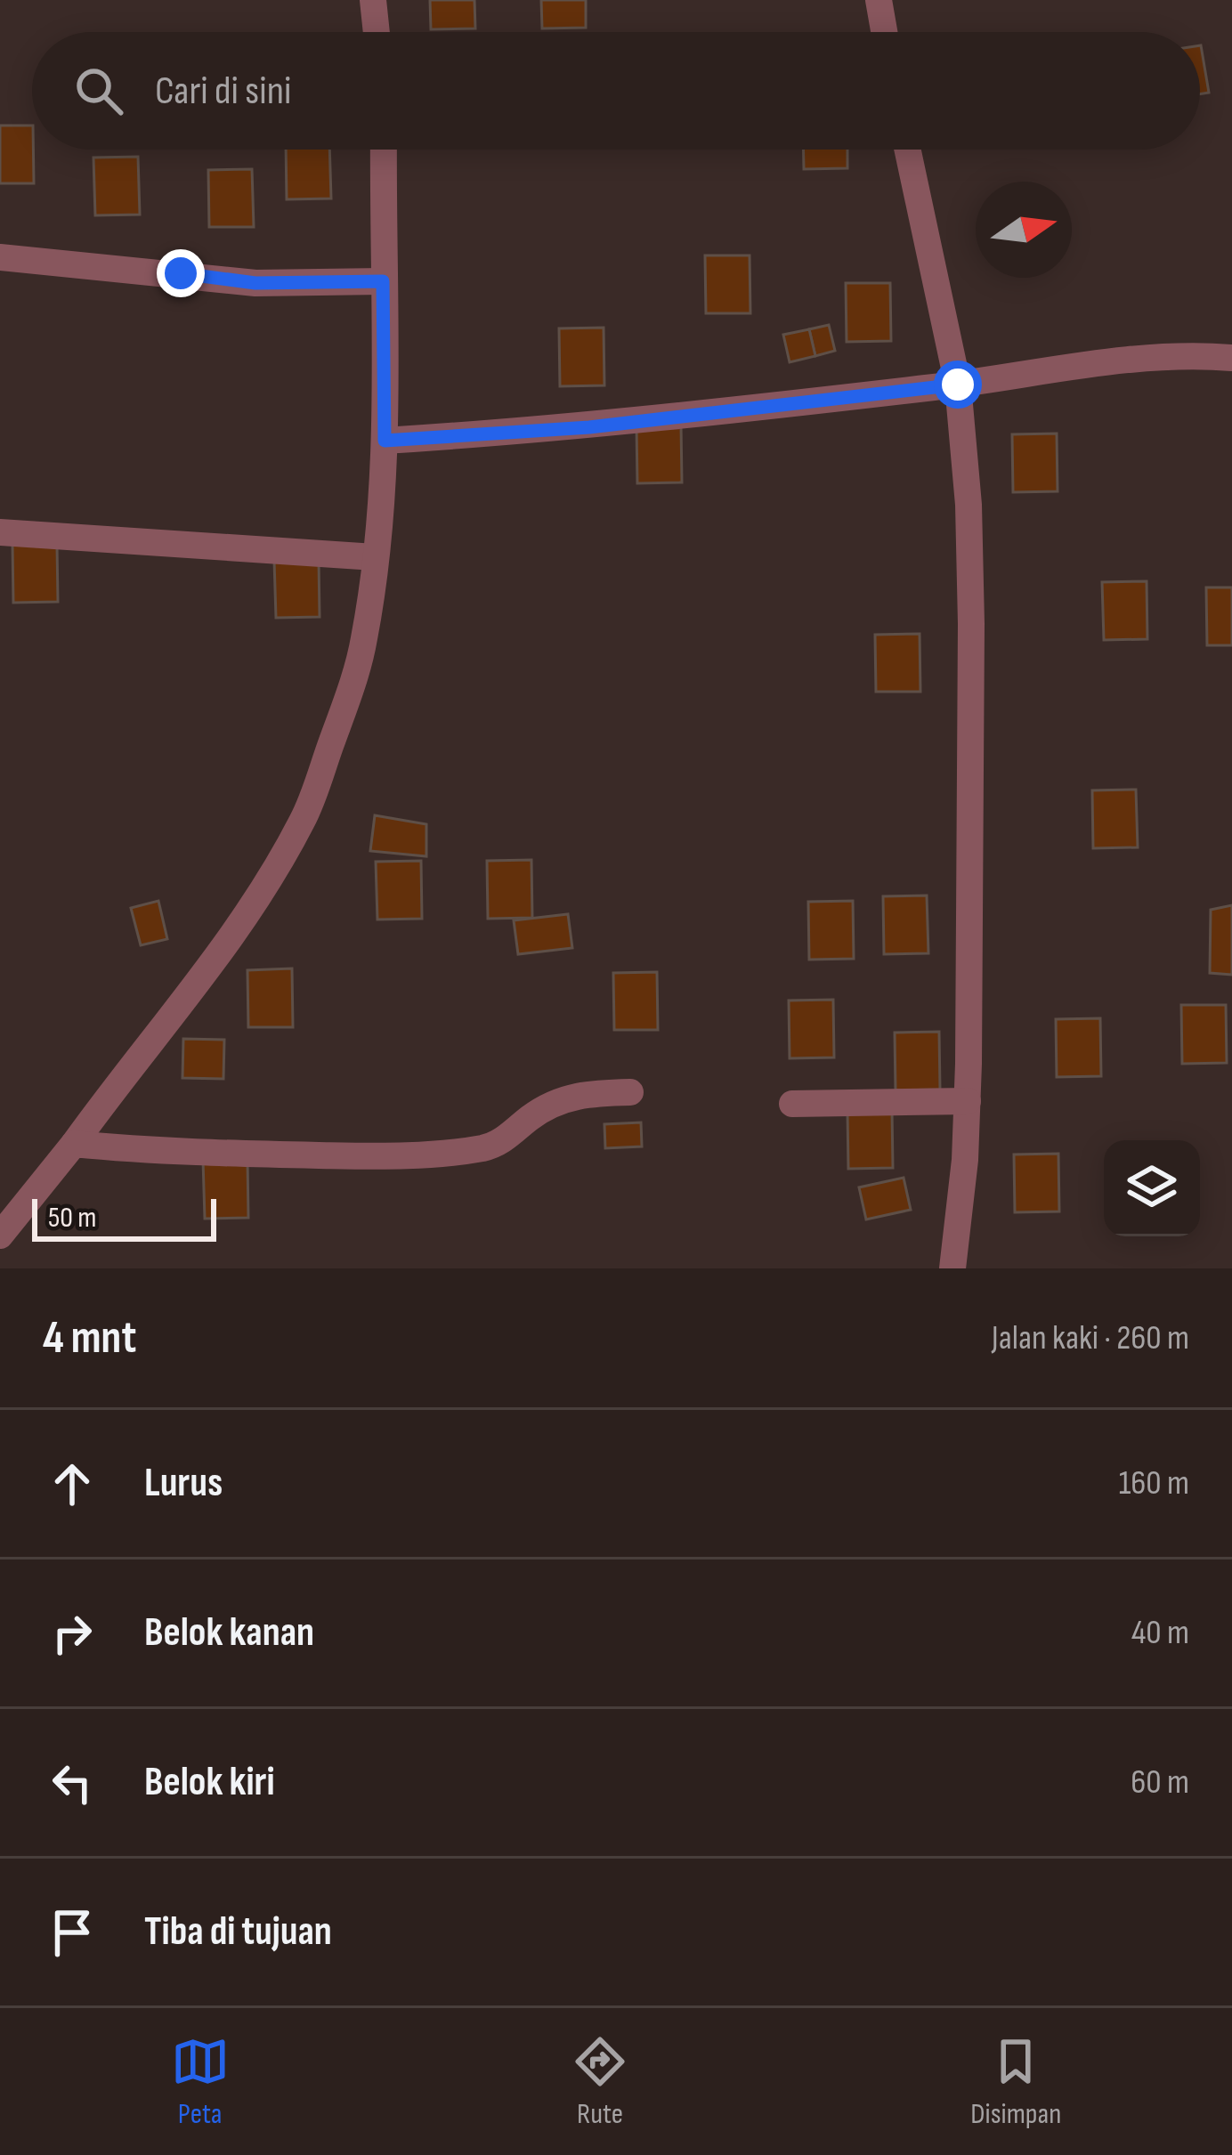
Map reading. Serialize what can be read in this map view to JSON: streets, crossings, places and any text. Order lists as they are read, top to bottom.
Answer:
{
  "scale_bar": "50 m",
  "north": "right",
  "page": {
    "search": "Cari di sini",
    "scale": "50 m",
    "heading": ["4 mnt", "Jalan kaki · 260 m"],
    "list": [
      ["Lurus", "160 m"],
      ["Belok kanan", "40 m"],
      ["Belok kiri", "60 m"],
      "Tiba di tujuan"
    ],
    "nav": ["Peta", "Rute", "Disimpan"]
  }
}
